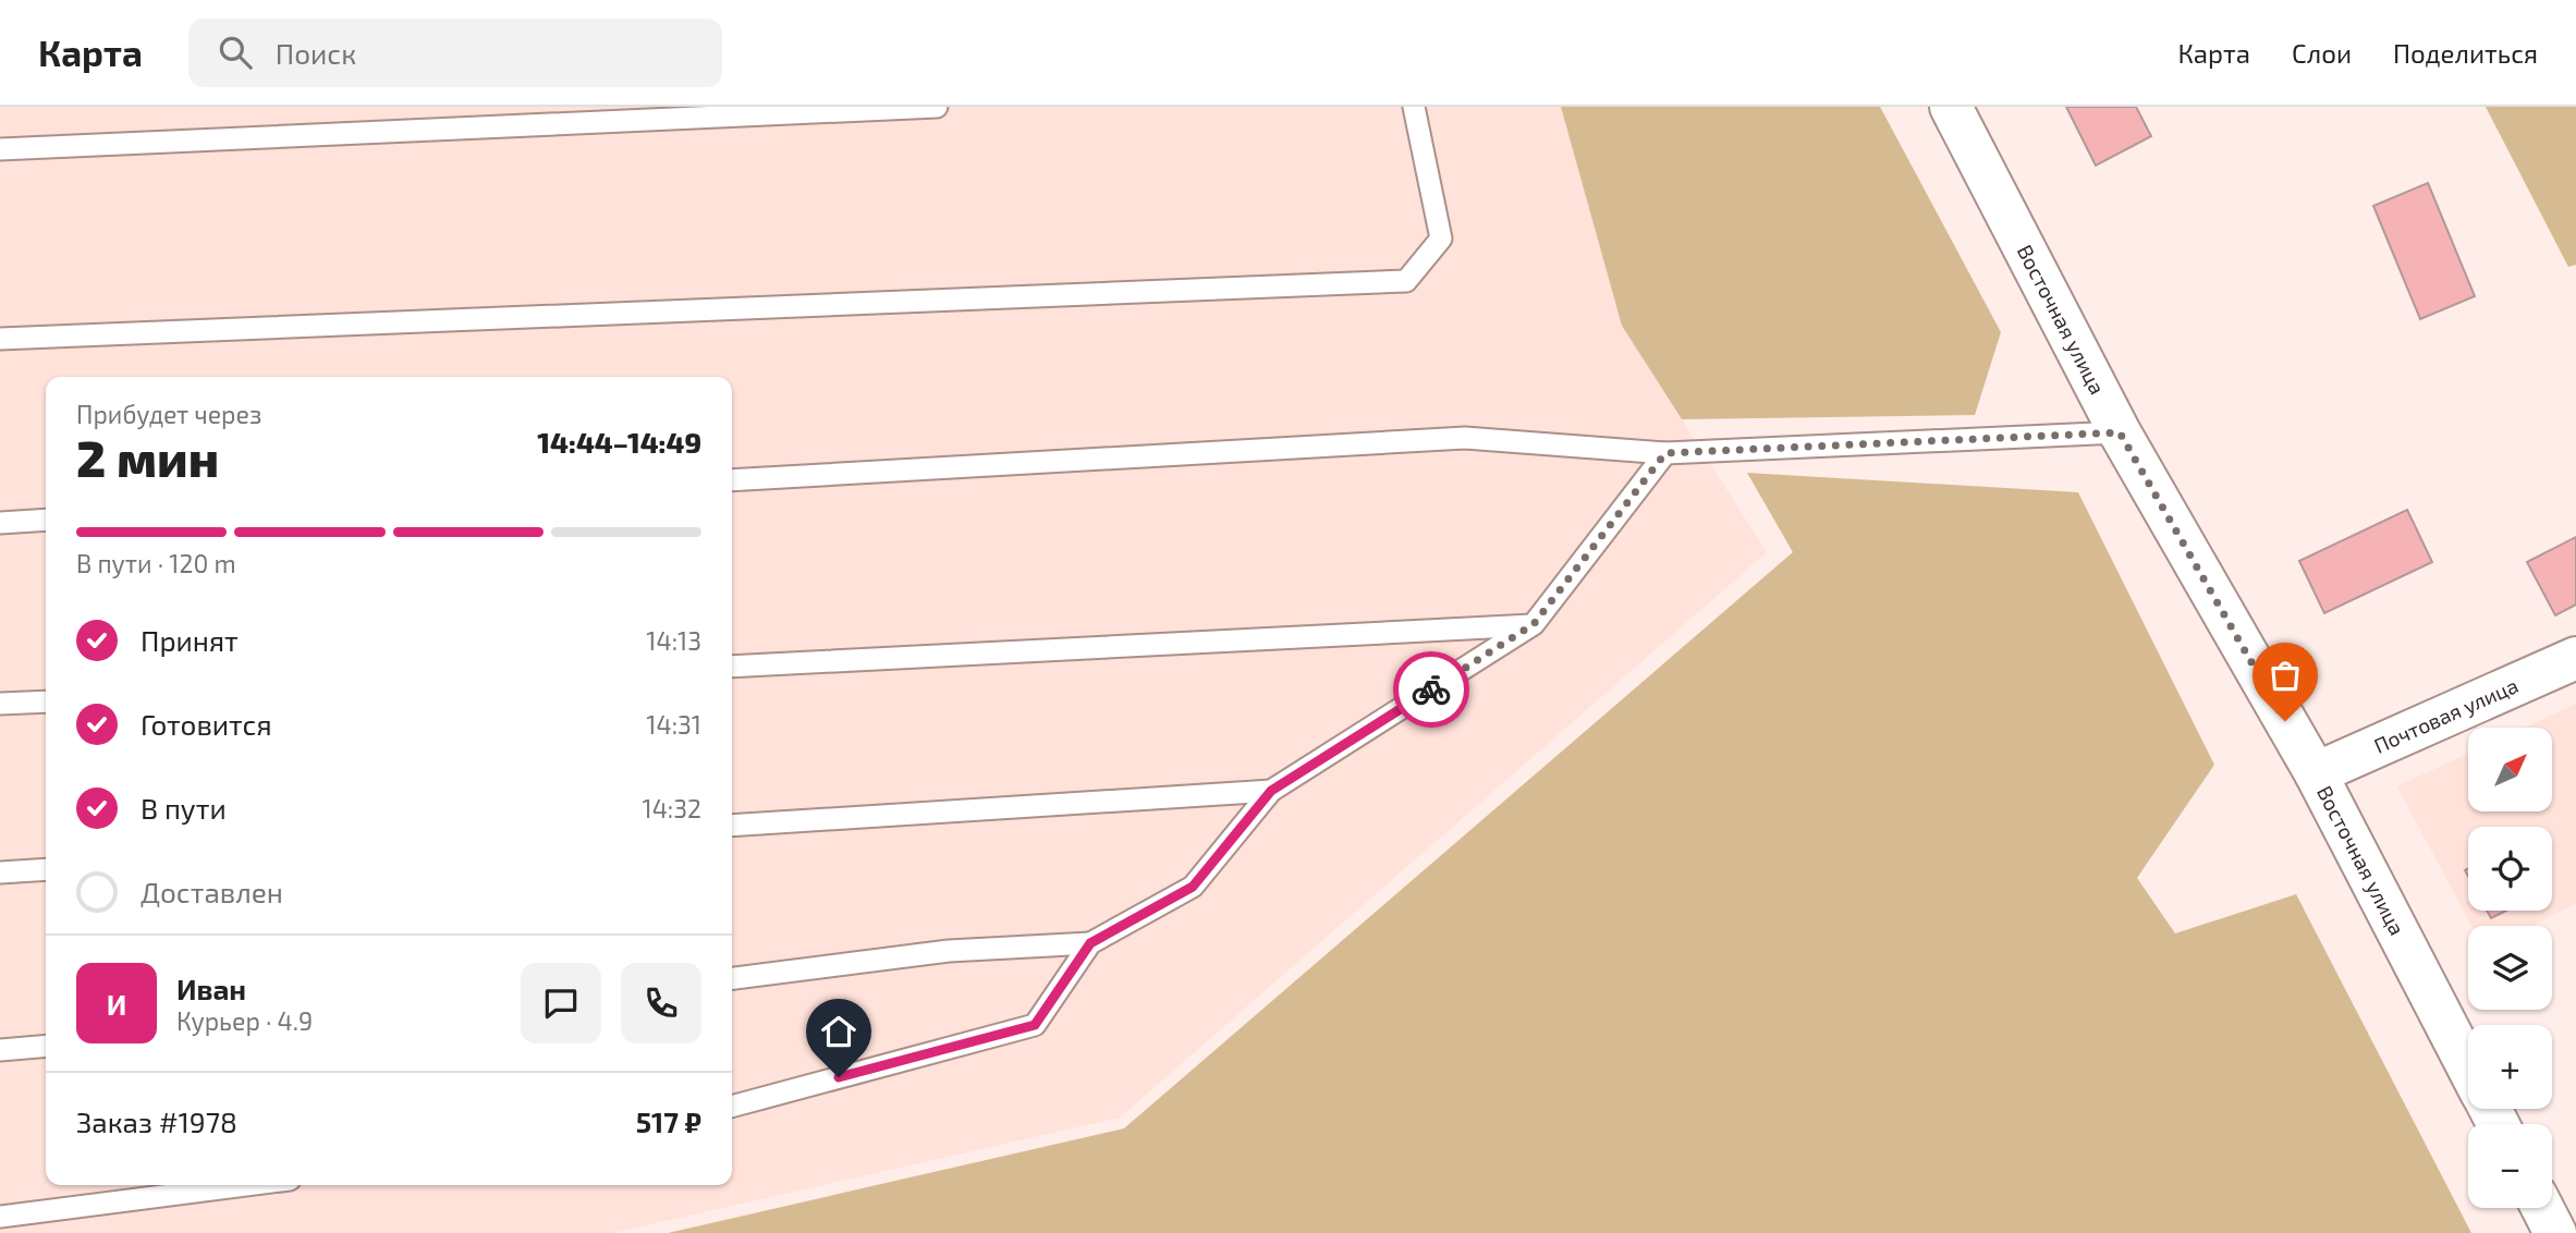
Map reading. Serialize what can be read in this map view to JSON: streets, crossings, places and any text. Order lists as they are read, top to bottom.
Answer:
{
  "streets": {
    "street": ["Восточная улица", "Почтовая улица"]
  },
  "crossings": [
    ["Восточная улица", "Почтовая улица"]
  ],
  "north": "top right",
  "page": {
    "header": "Карта",
    "search": "Поиск",
    "nav": ["Карта", "Слои", "Поделиться"],
    "heading": ["2 мин", "Прибудет через", "14:44–14:49"],
    "panel": [
      "Иван",
      "Курьер · 4.9",
      "Заказ #1978",
      "517 ₽"
    ],
    "bar": "В пути · 120 m",
    "list": [
      ["Принят", "14:13"],
      ["Готовится", "14:31"],
      ["В пути", "14:32"],
      "Доставлен"
    ],
    "map_buttons": ["+", "−"],
    "round": "И"
  }
}
